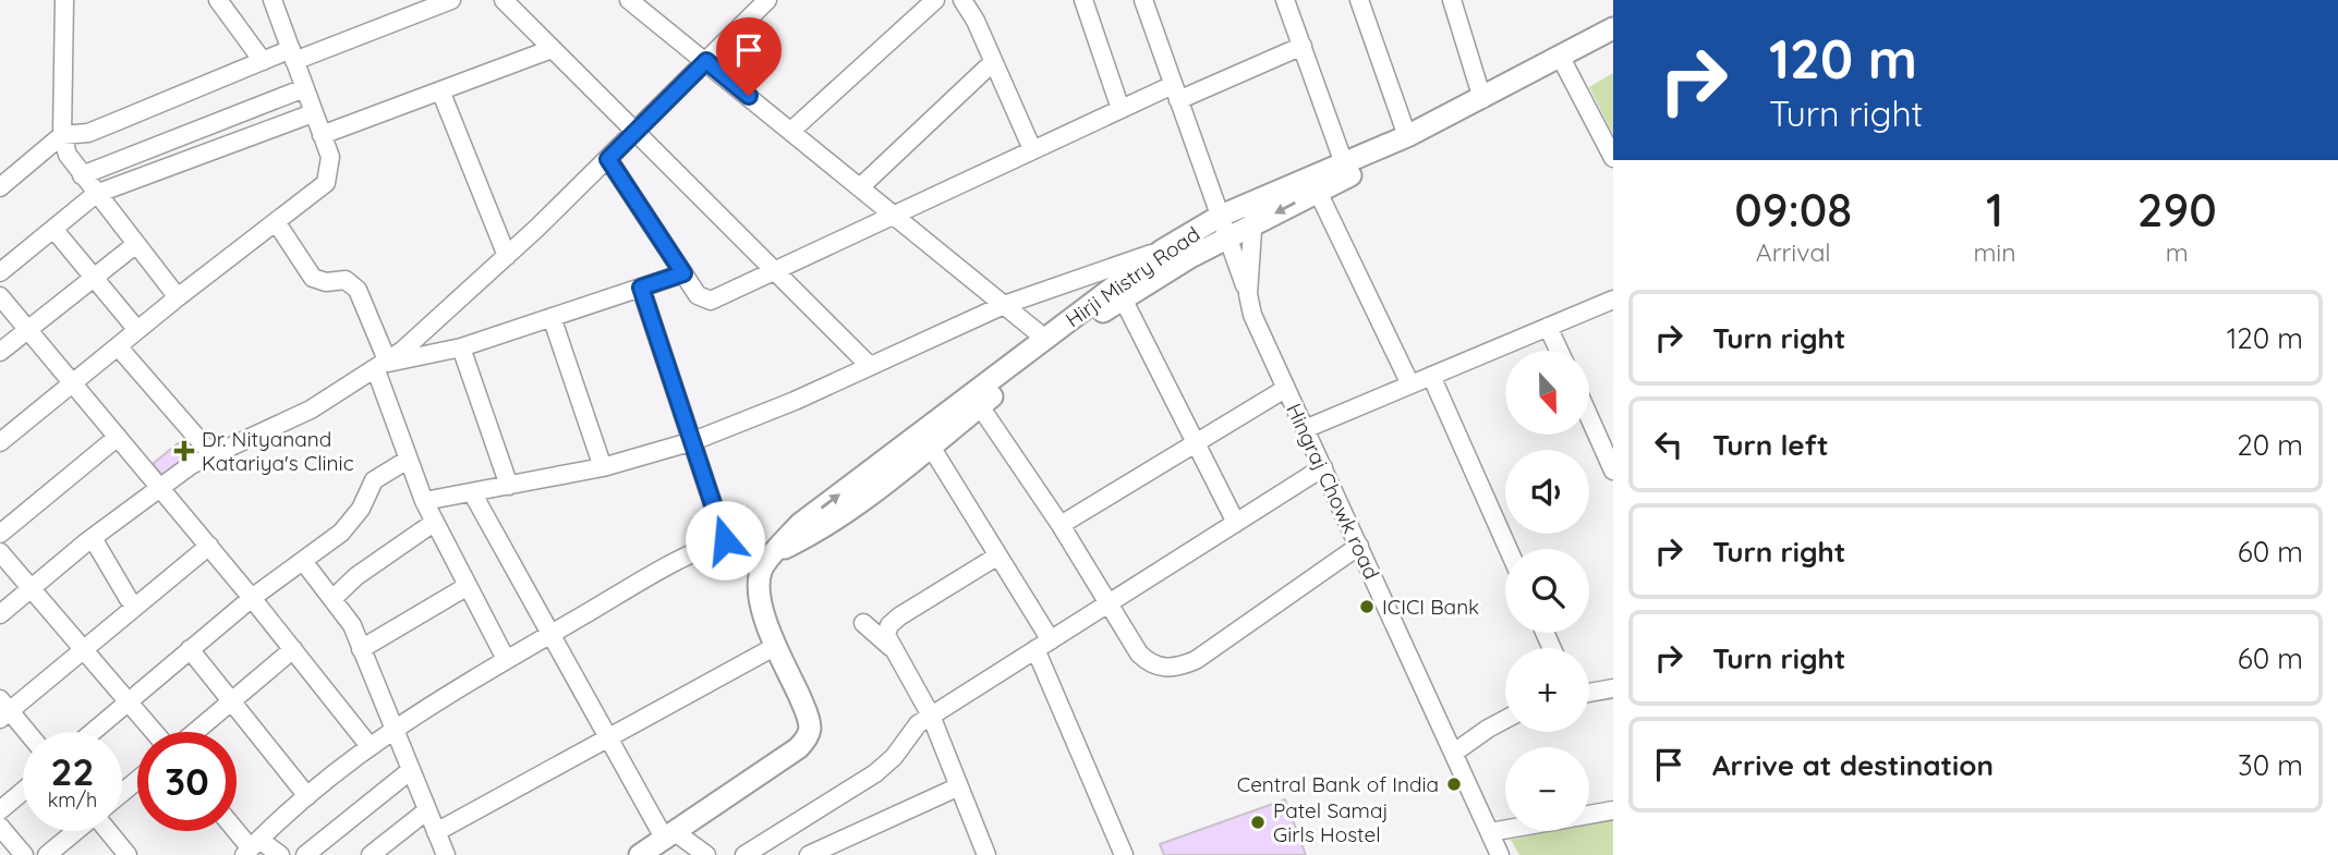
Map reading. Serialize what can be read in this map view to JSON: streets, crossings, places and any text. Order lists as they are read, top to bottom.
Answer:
{
  "streets": {
    "main road": ["Hirji Mistry Road"],
    "street": ["Hingraj Chowk road"]
  },
  "crossings": [
    ["Hirji Mistry Road", "Hingraj Chowk road"]
  ],
  "places": {
    "health": ["Dr. Nityanand Katariya's Clinic"],
    "other": ["ICICI Bank", "Central Bank of India", "Patel Samaj Girls Hostel"]
  },
  "north": "bottom",
  "page": {
    "turn": ["120 m", "Turn right"],
    "eta": [
      "09:08",
      "Arrival",
      "1",
      "min",
      "290",
      "m"
    ],
    "list": [
      {
        "name": "Turn right",
        "value": "120 m"
      },
      {
        "name": "Turn left",
        "value": "20 m"
      },
      {
        "name": "Turn right",
        "value": "60 m"
      },
      {
        "name": "Turn right",
        "value": "60 m"
      },
      {
        "name": "Arrive at destination",
        "value": "30 m"
      }
    ],
    "map_buttons": ["+", "−"],
    "speed": "22 km/h",
    "limit": "30"
  }
}
